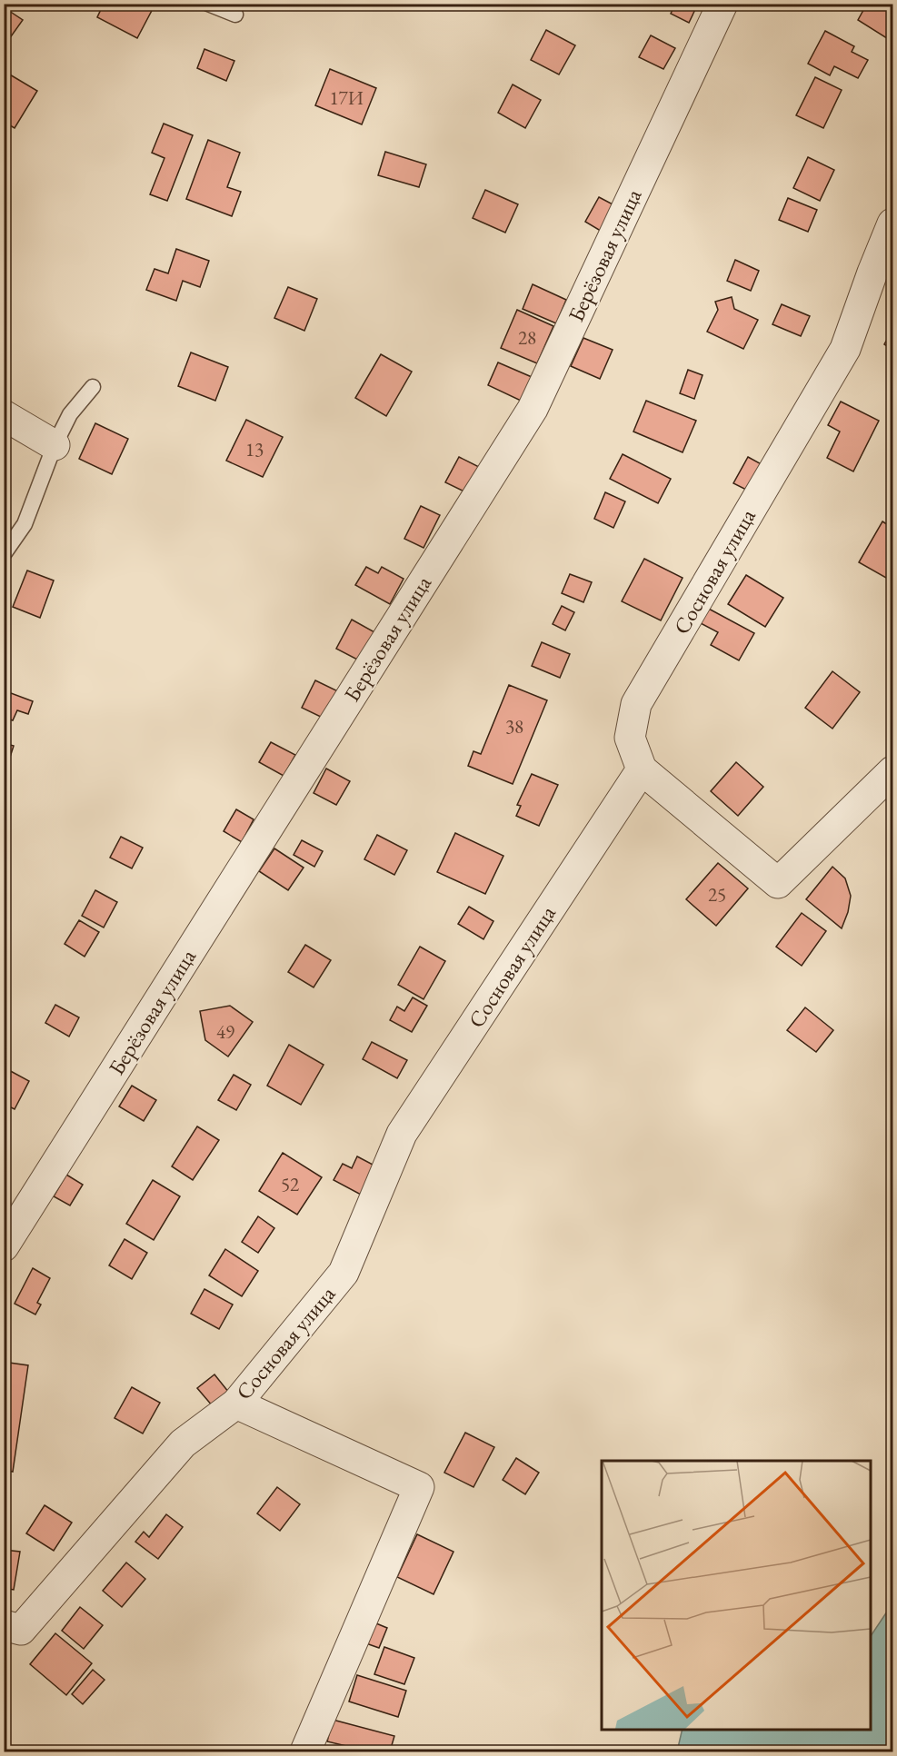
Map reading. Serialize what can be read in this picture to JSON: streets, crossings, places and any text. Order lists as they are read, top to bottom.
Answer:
{
  "streets": {
    "street": ["Берёзовая улица", "Сосновая улица"]
  },
  "house_numbers": [
    "17И",
    "28",
    "13",
    "38",
    "25",
    "49",
    "52"
  ]
}
